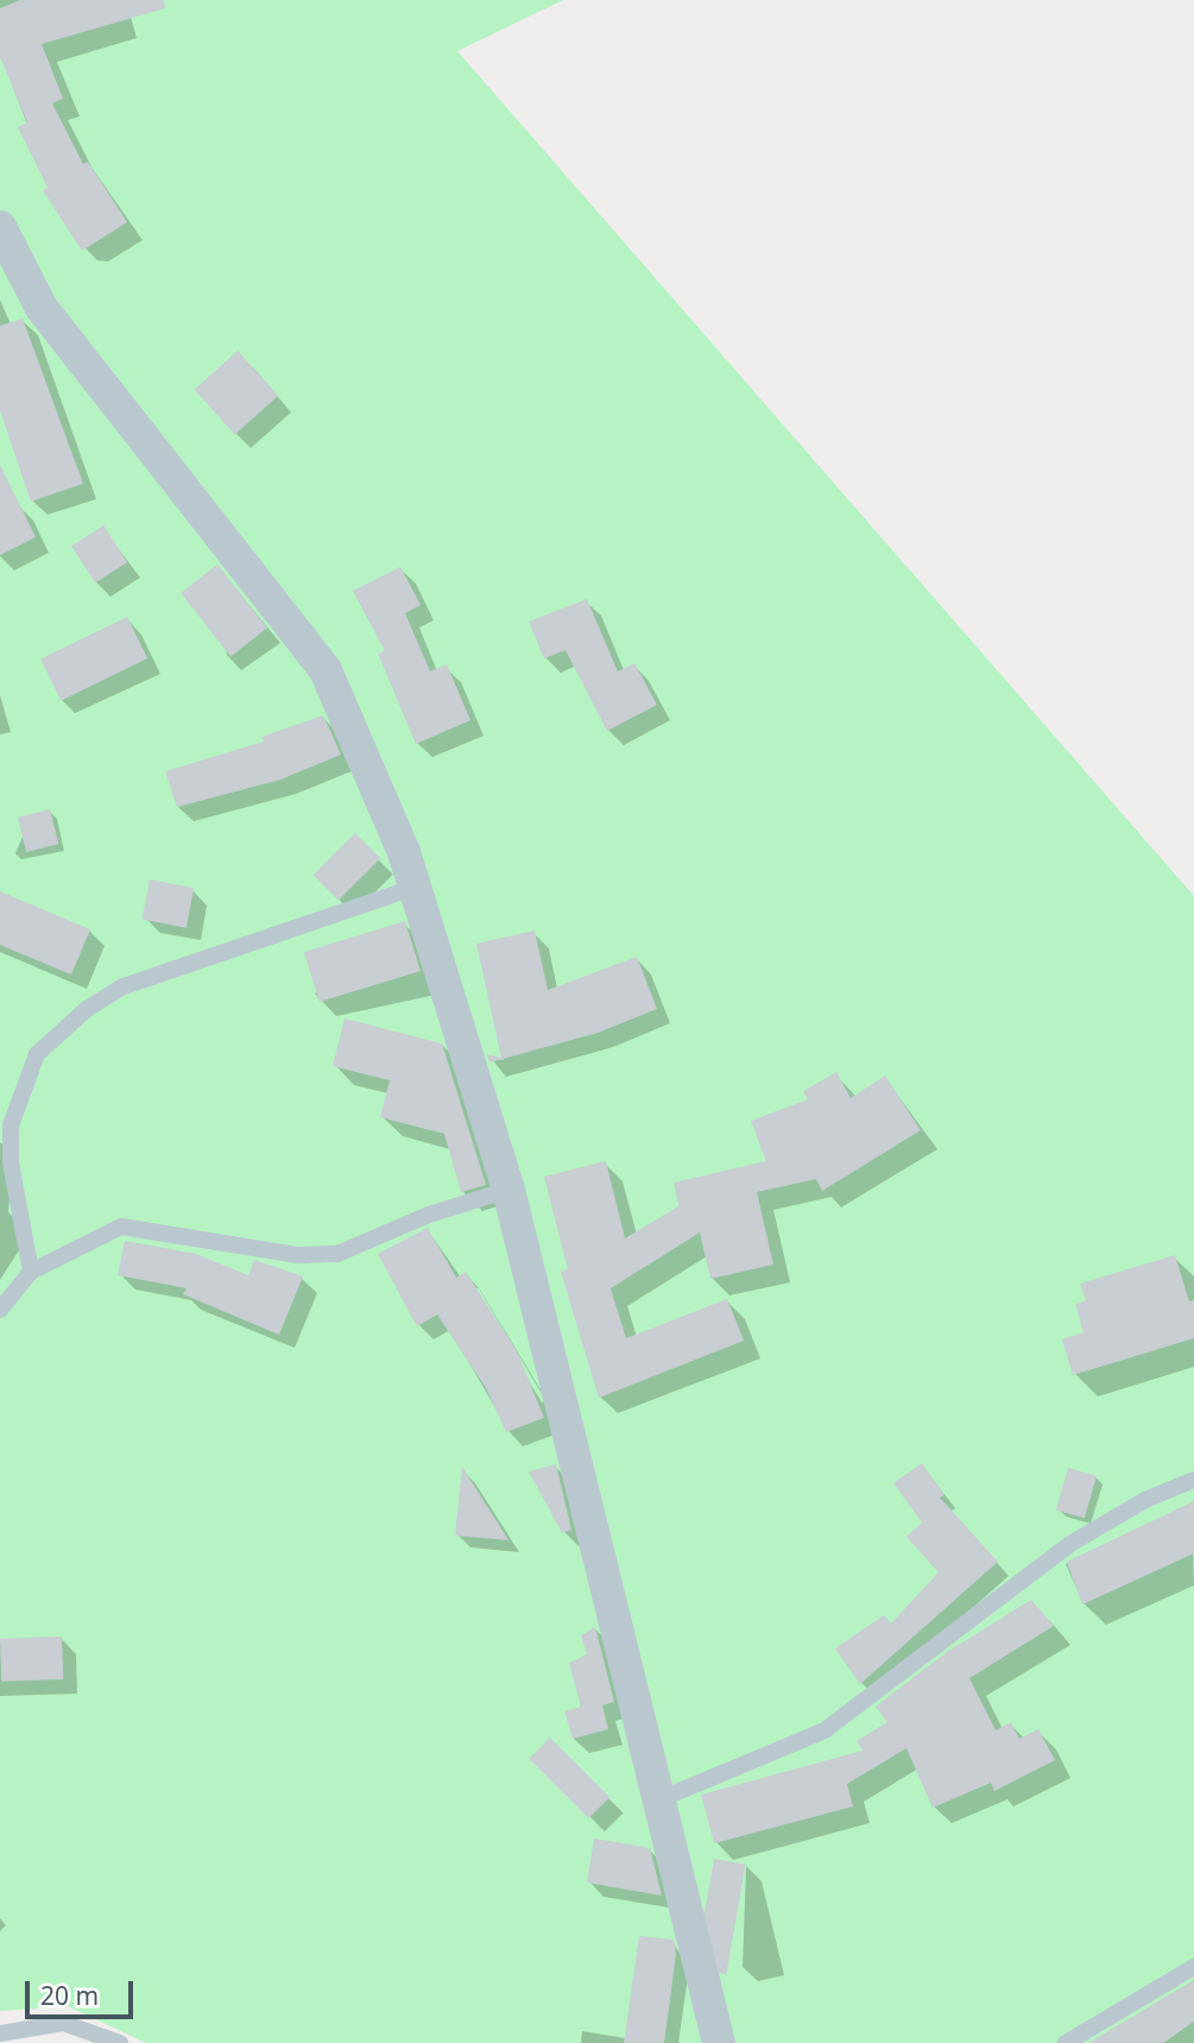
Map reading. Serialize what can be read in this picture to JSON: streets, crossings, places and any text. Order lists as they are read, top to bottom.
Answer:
{
  "scale_bar": "20 m"
}
